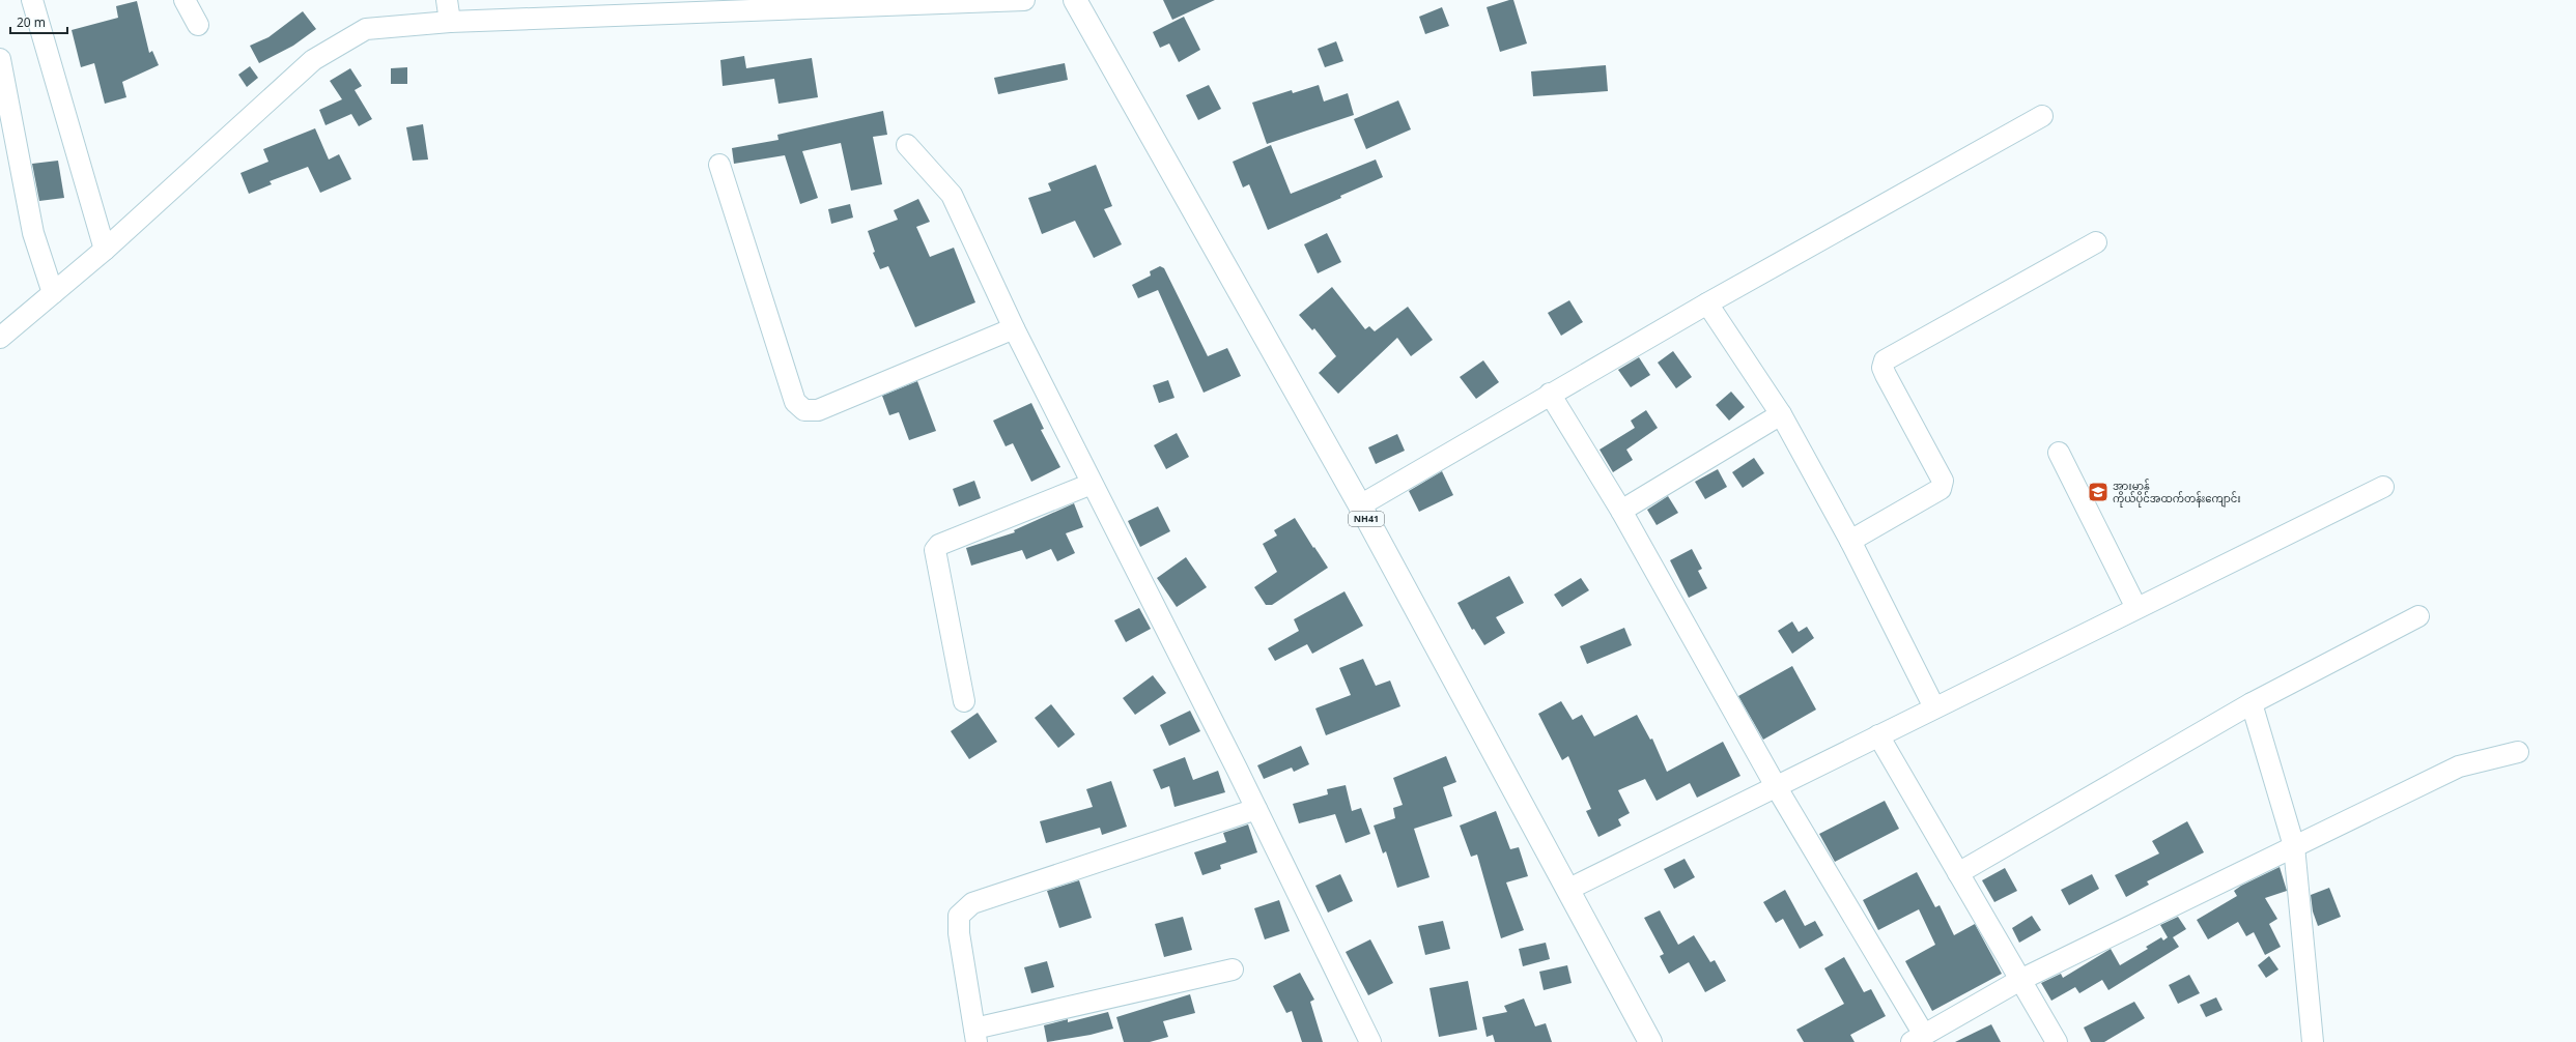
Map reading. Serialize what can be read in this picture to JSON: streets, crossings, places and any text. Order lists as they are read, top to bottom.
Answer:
{
  "streets": {
    "highway": ["NH41"]
  },
  "places": {
    "school or university": ["အားမာန် ကိုယ်ပိုင်အထက်တန်းကျောင်း"]
  },
  "scale_bar": "20 m"
}
